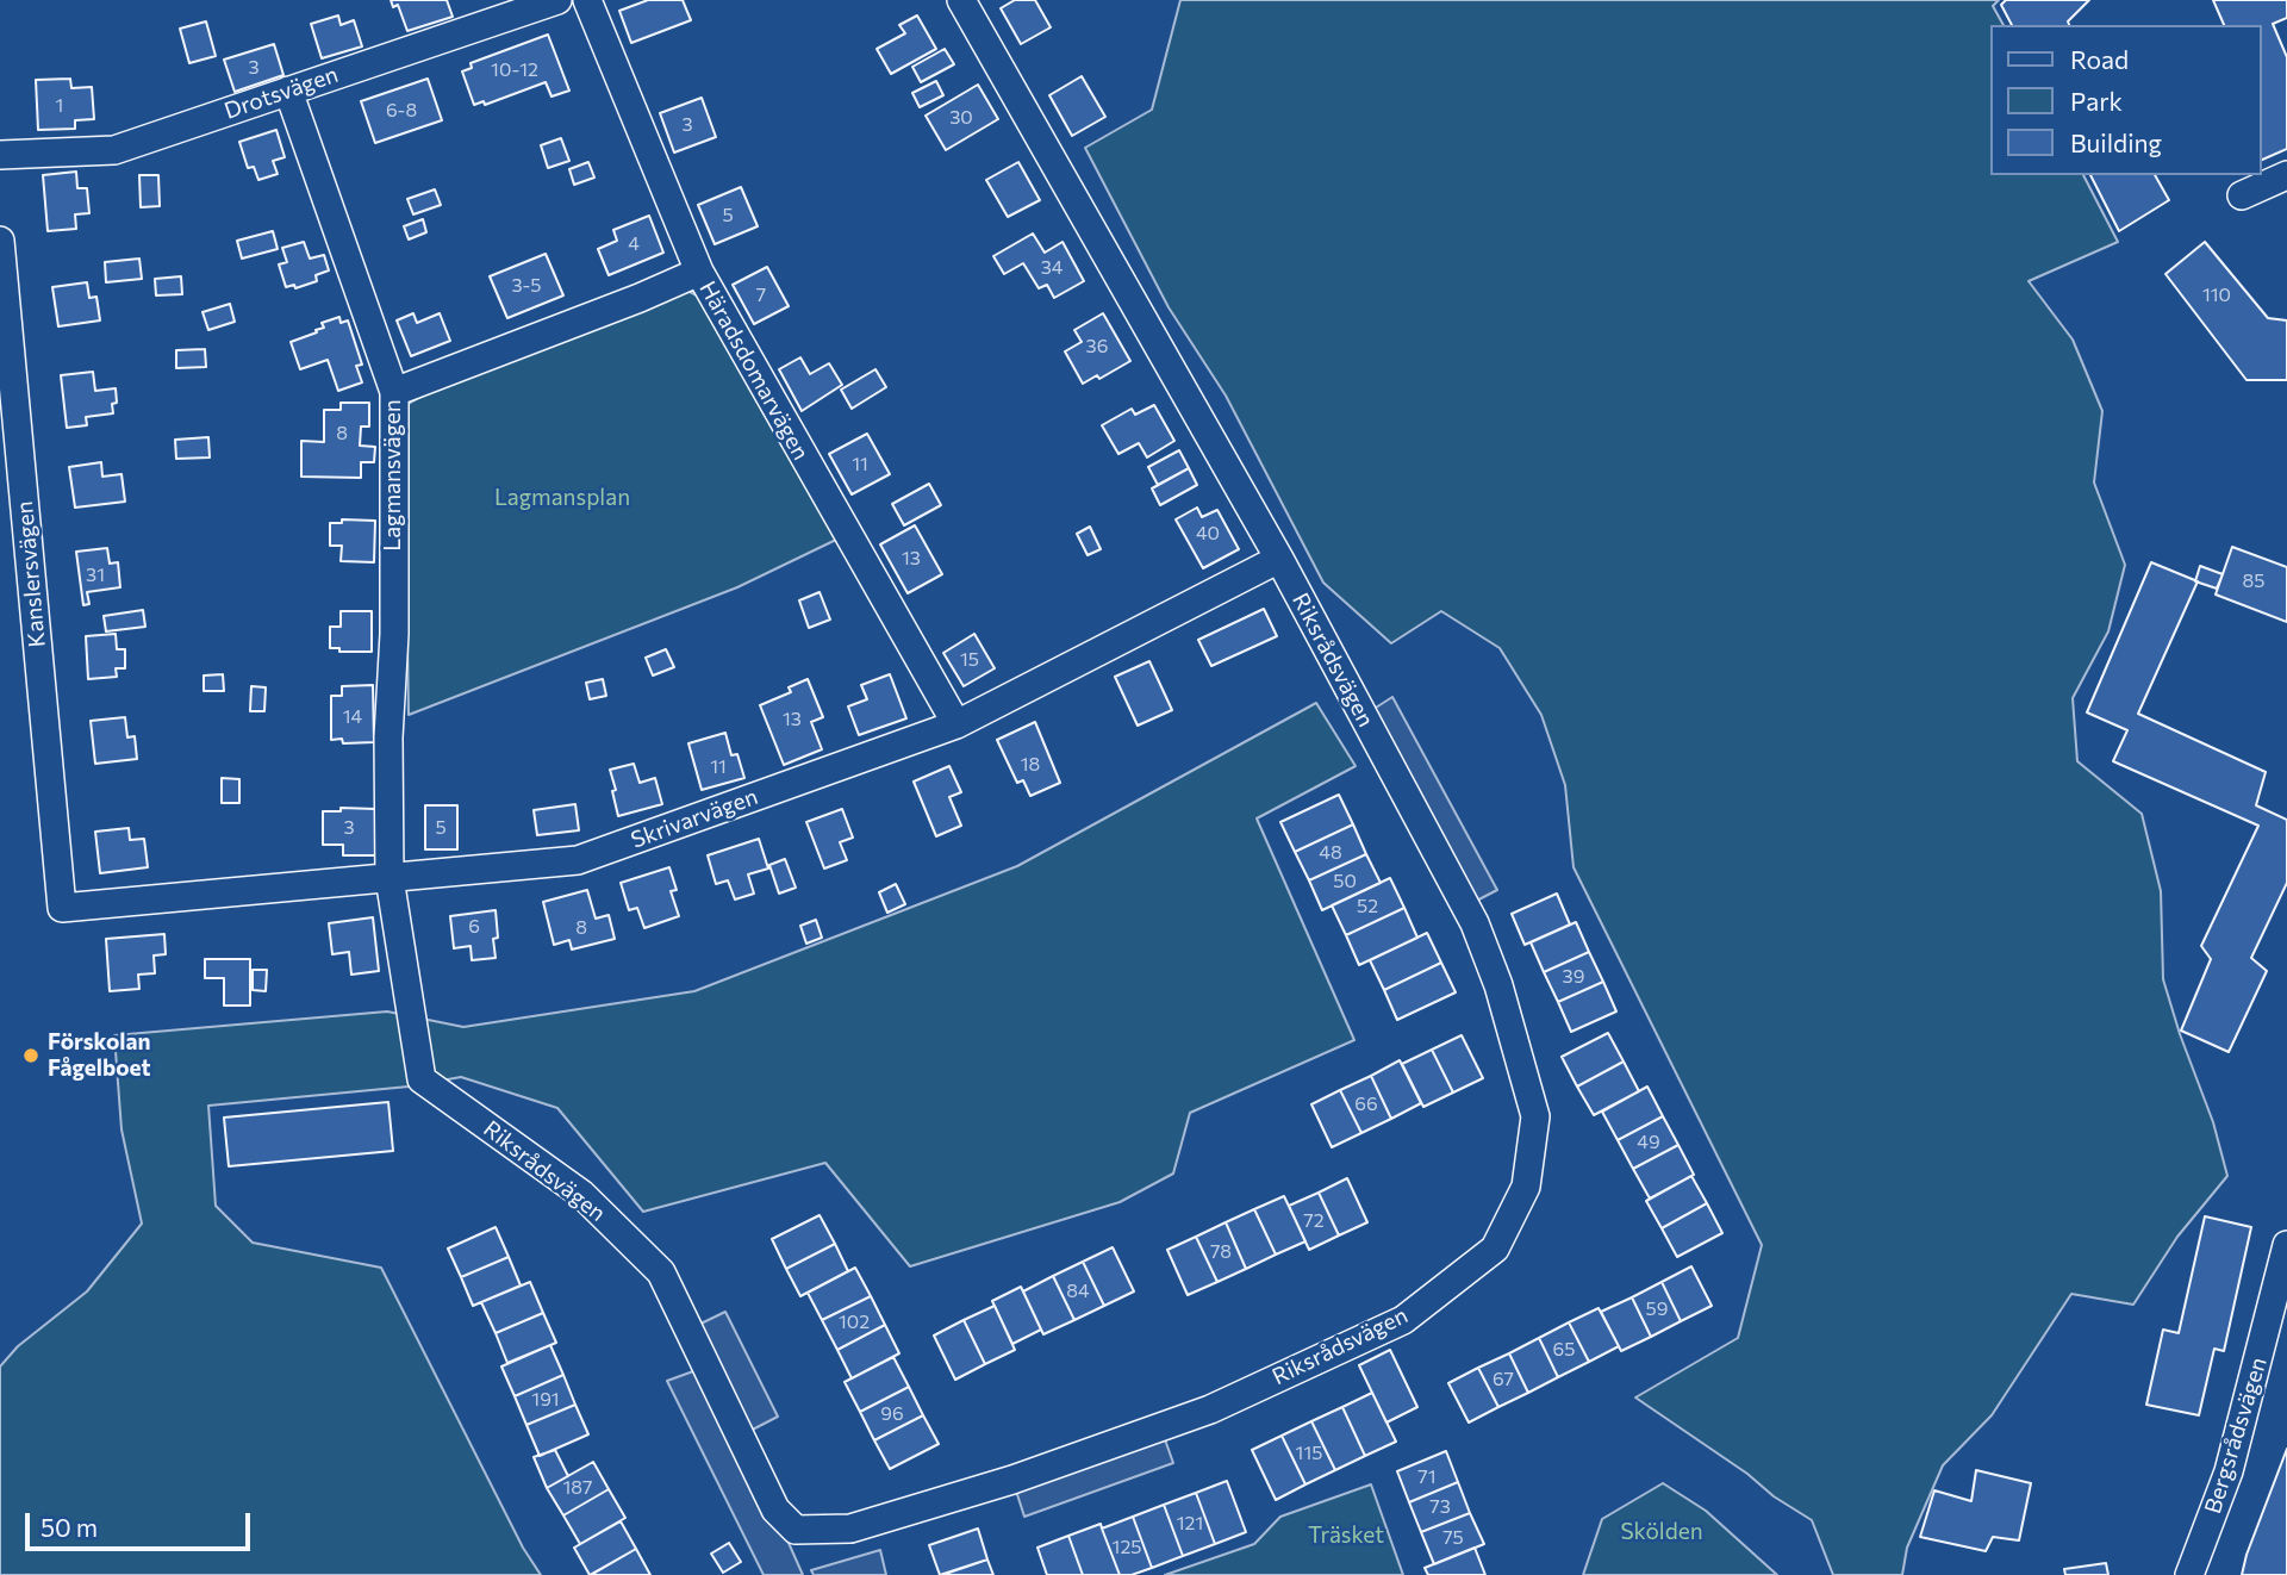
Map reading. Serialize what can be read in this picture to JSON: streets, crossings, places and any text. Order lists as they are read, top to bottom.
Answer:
{
  "streets": {
    "street": [
      "Drotsvägen",
      "Häradsdomarvägen",
      "Lagmansvägen",
      "Kanslersvägen",
      "Riksrådsvägen",
      "Skrivarvägen",
      "Bergsrådsvägen"
    ]
  },
  "crossings": [
    ["Drotsvägen", "Lagmansvägen"],
    ["Häradsdomarvägen", "Skrivarvägen"],
    ["Lagmansvägen", "Riksrådsvägen"],
    ["Lagmansvägen", "Skrivarvägen"],
    ["Kanslersvägen", "Skrivarvägen"],
    ["Riksrådsvägen", "Skrivarvägen"]
  ],
  "parks": ["Lagmansplan", "Skölden", "Träsket"],
  "places": ["Förskolan Fågelboet"],
  "house_numbers": [
    "3",
    "10-12",
    "1",
    "6-8",
    "30",
    "3",
    "5",
    "4",
    "34",
    "3-5",
    "7",
    "110",
    "36",
    "8",
    "11",
    "40",
    "13",
    "31",
    "85",
    "15",
    "14",
    "13",
    "18",
    "11",
    "3",
    "5",
    "48",
    "50",
    "52",
    "6",
    "8",
    "39",
    "66",
    "49",
    "72",
    "78",
    "84",
    "59",
    "102",
    "65",
    "67",
    "191",
    "96",
    "115",
    "71",
    "187",
    "73",
    "121",
    "75",
    "125"
  ],
  "legend": ["Road", "Park", "Building"],
  "scale_bar": "50 m"
}
